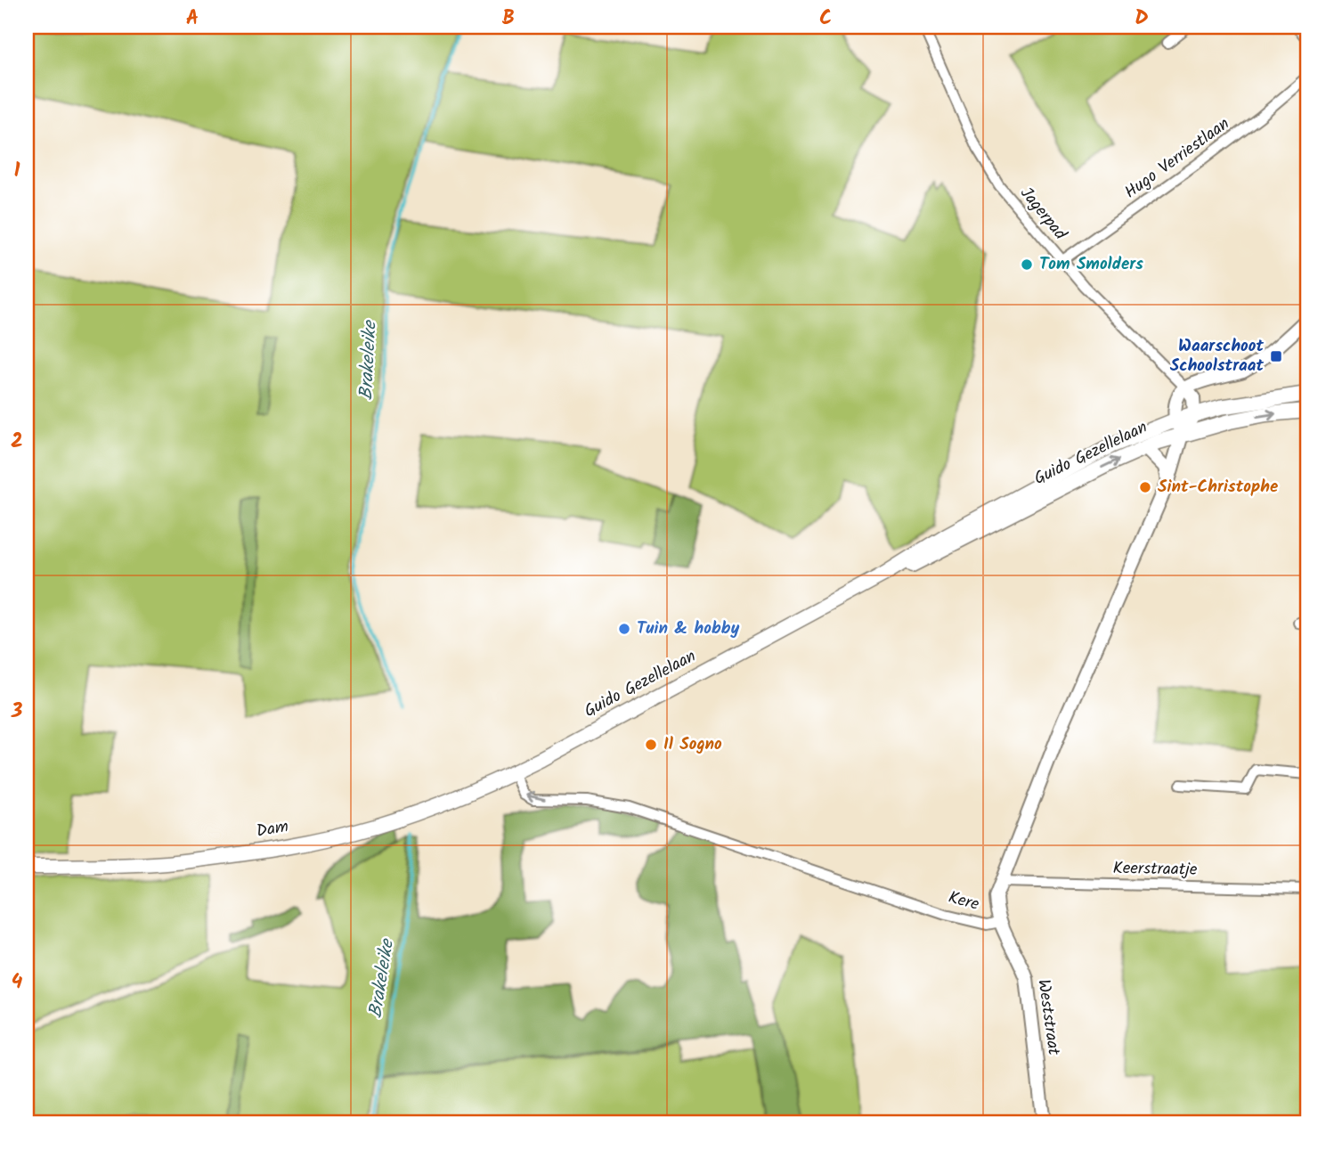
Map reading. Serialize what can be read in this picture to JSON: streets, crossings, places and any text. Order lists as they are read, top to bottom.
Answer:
{
  "streets": {
    "main road": ["Guido Gezellelaan", "Dam"],
    "street": [
      "Hugo Verriestlaan",
      "Jagerpad",
      "Keerstraatje",
      "Kere",
      "Weststraat"
    ]
  },
  "crossings": [
    ["Hugo Verriestlaan", "Jagerpad"],
    ["Guido Gezellelaan", "Dam"],
    ["Guido Gezellelaan", "Kere"],
    ["Dam", "Kere"],
    ["Keerstraatje", "Kere"],
    ["Kere", "Weststraat"]
  ],
  "one_way": ["Kere"],
  "water": ["Brakeleike"],
  "places": {
    "other": [
      "Tom Smolders",
      "Sint-Christophe",
      "Tuin & hobby",
      "Il Sogno"
    ],
    "transit": ["Waarschoot Schoolstraat"]
  },
  "grid": {
    "columns": [
      "A",
      "B",
      "C",
      "D"
    ],
    "rows": [
      "1",
      "2",
      "3",
      "4"
    ]
  }
}
